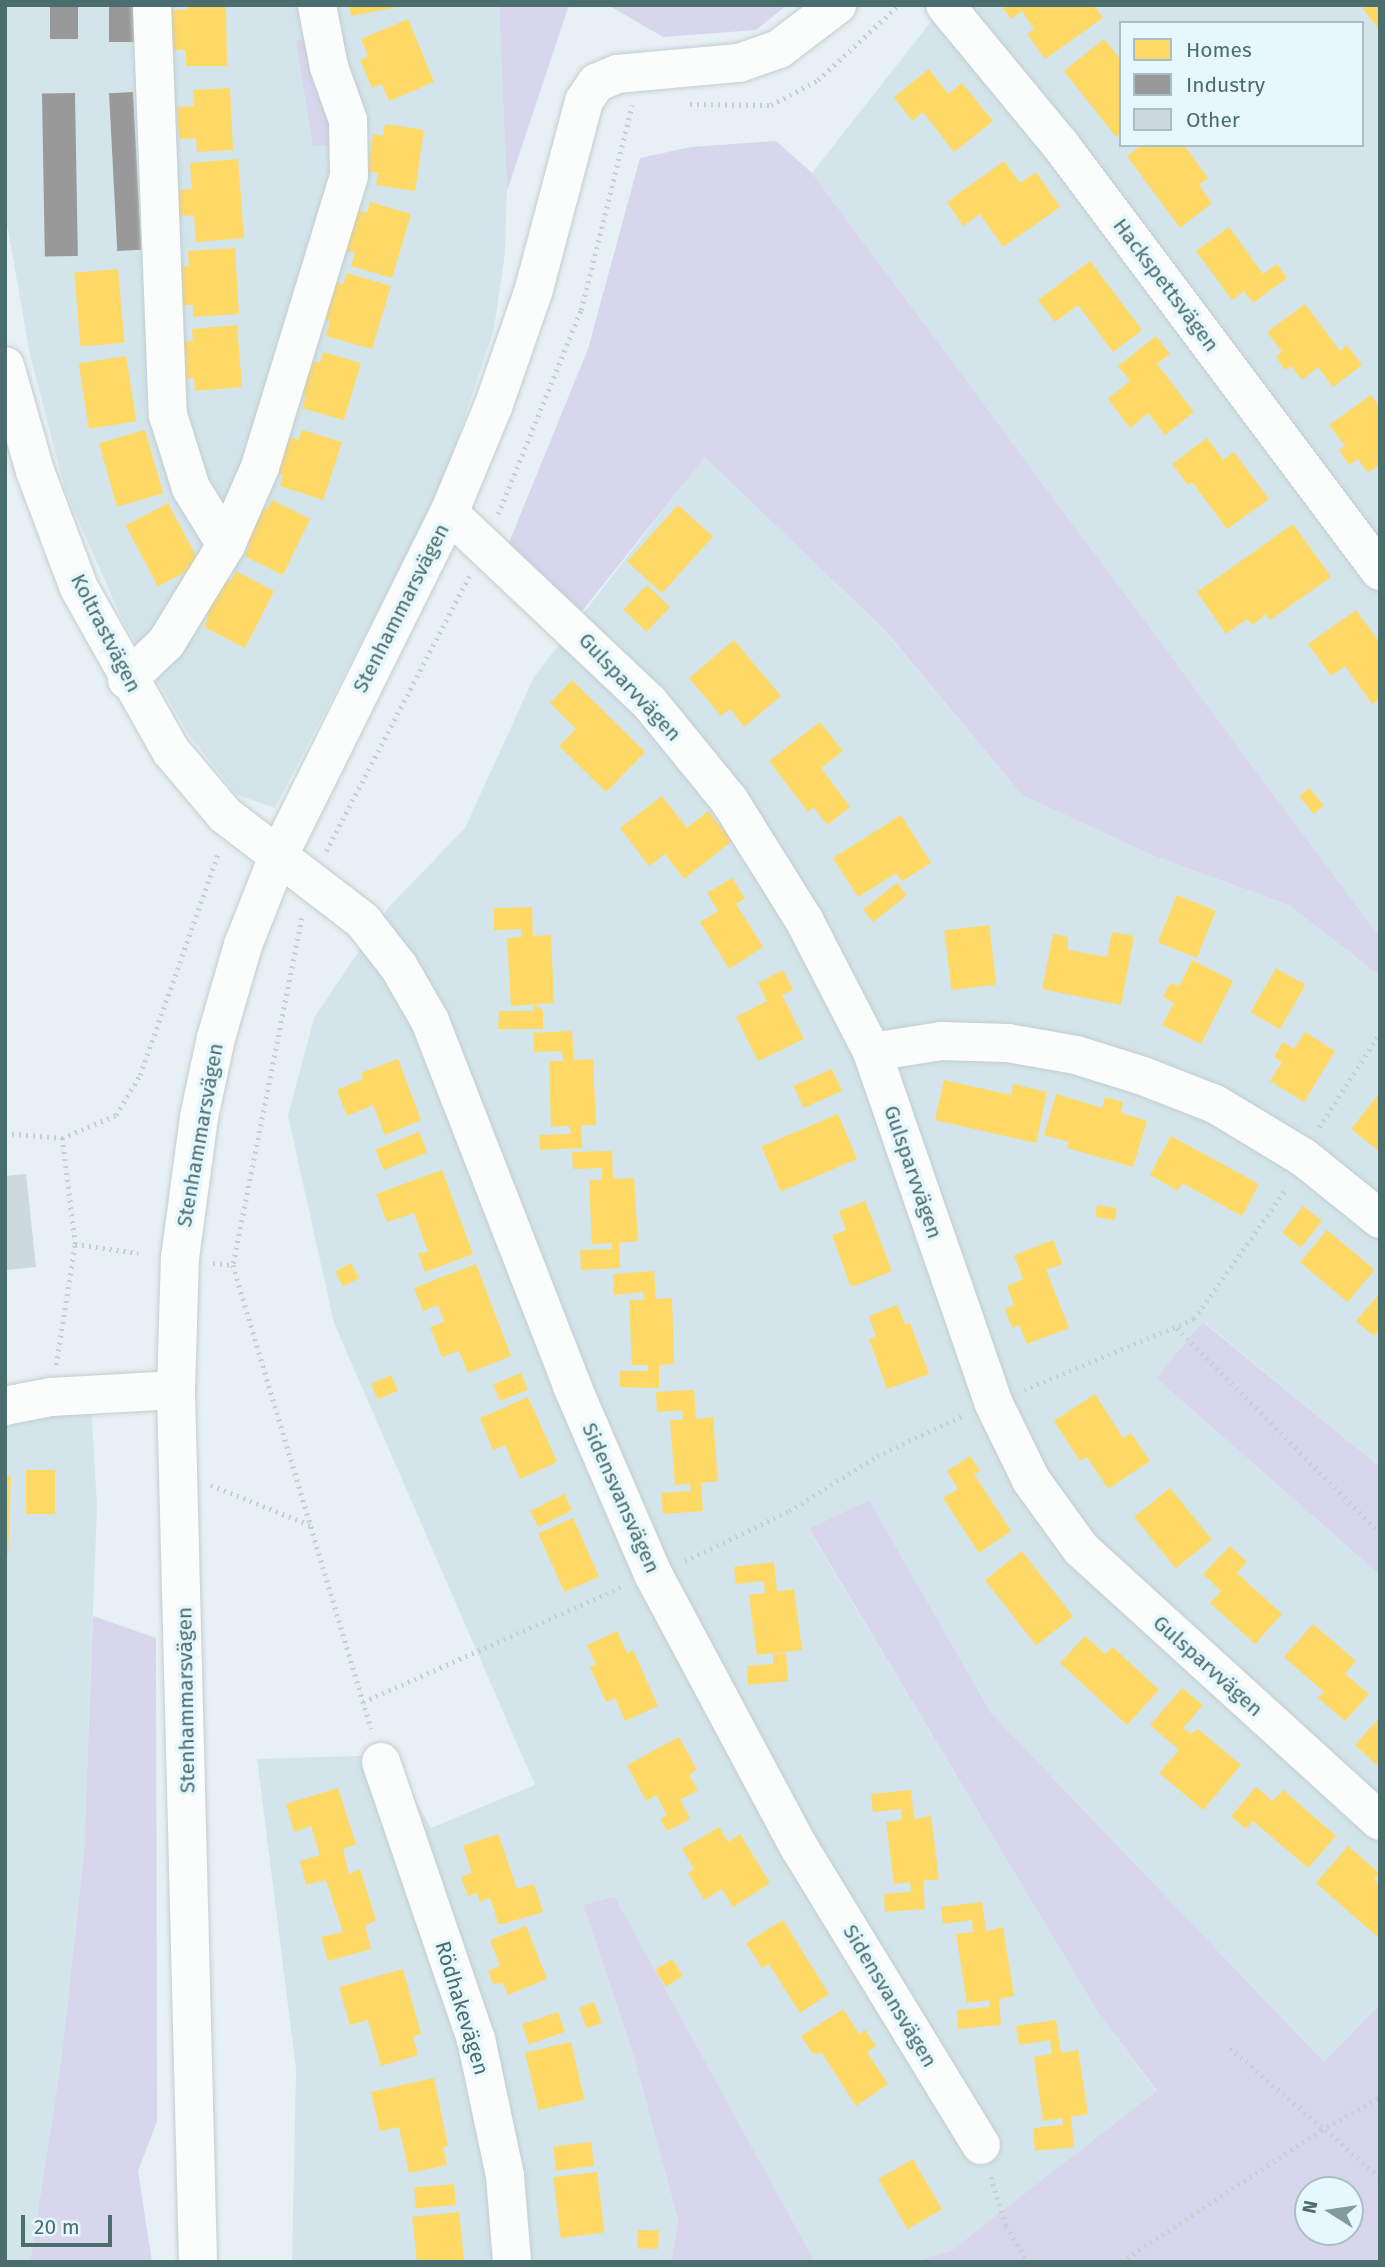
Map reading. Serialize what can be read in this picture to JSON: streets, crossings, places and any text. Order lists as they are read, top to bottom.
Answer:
{
  "streets": {
    "street": [
      "Hackspettsvägen",
      "Stenhammarsvägen",
      "Koltrastvägen",
      "Gulsparvvägen",
      "Sidensvansvägen",
      "Rödhakevägen"
    ]
  },
  "crossings": [
    ["Stenhammarsvägen", "Koltrastvägen"],
    ["Stenhammarsvägen", "Gulsparvvägen"],
    ["Stenhammarsvägen", "Sidensvansvägen"],
    ["Koltrastvägen", "Sidensvansvägen"]
  ],
  "legend": ["Homes", "Industry", "Other"],
  "scale_bar": "20 m",
  "north": "left"
}
